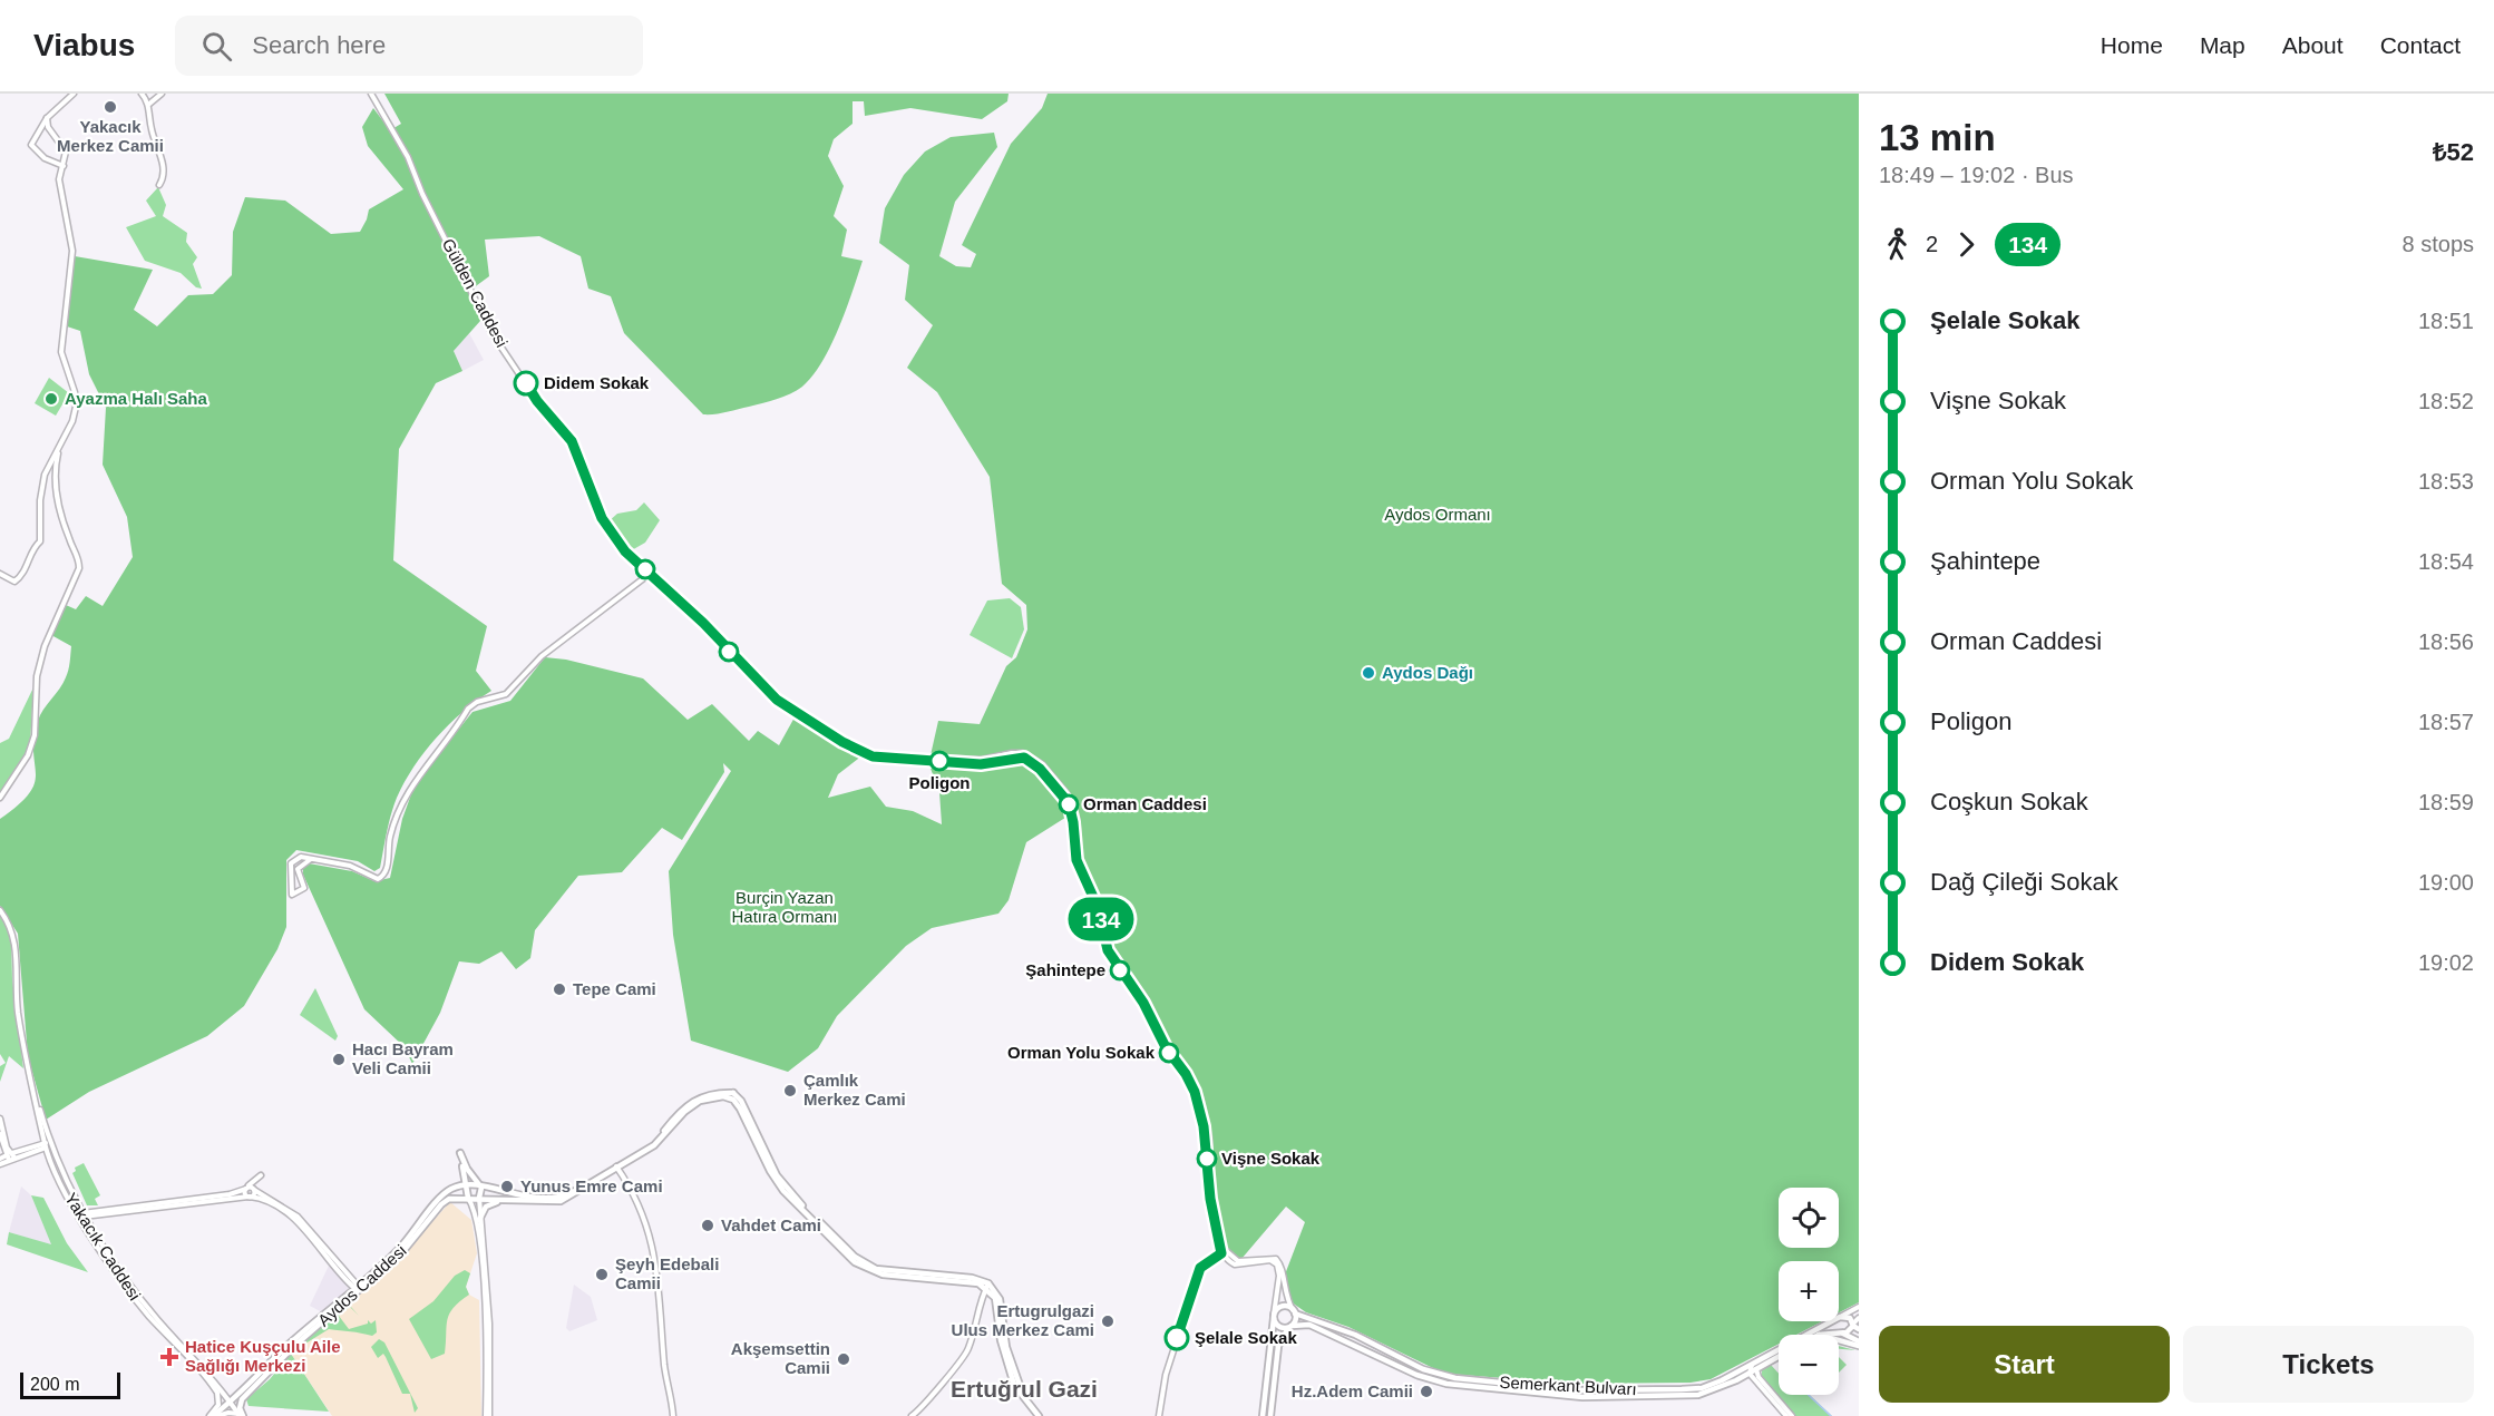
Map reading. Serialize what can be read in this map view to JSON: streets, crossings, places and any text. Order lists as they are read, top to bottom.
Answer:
{
  "streets": {
    "main road": ["Aydos Caddesi", "Semerkant Bulvarı"],
    "street": ["Gülden Caddesi", "Yakacık Caddesi"]
  },
  "crossings": [
    ["Yakacık Caddesi", "Aydos Caddesi"]
  ],
  "districts": ["Ertuğrul Gazi"],
  "parks": ["Aydos Ormanı", "Burçin Yazan Hatıra Ormanı"],
  "places": {
    "other": [
      "Yakacık Merkez Camii",
      "Didem Sokak",
      "Ayazma Halı Saha",
      "Aydos Dağı",
      "Poligon",
      "Orman Caddesi",
      "Şahintepe",
      "Tepe Cami",
      "Orman Yolu Sokak",
      "Hacı Bayram Veli Camii",
      "Çamlık Merkez Cami",
      "Vişne Sokak",
      "Yunus Emre Cami",
      "Vahdet Cami",
      "Şeyh Edebali Camii",
      "Ertugrulgazi Ulus Merkez Cami",
      "Şelale Sokak",
      "Akşemsettin Camii",
      "Hz.Adem Camii"
    ],
    "health": ["Hatice Kuşçulu Aile Sağlığı Merkezi"]
  },
  "lines": ["bus line 134"],
  "scale_bar": "200 m",
  "page": {
    "header": "Viabus",
    "search": "Search here",
    "nav": [
      "Home",
      "Map",
      "About",
      "Contact"
    ],
    "on_map": "134",
    "heading": ["13 min", "18:49 – 19:02 · Bus", "₺52"],
    "legs": ["2", "134", "8 stops"],
    "list": [
      {
        "name": "Şelale Sokak",
        "value": "18:51"
      },
      {
        "name": "Vişne Sokak",
        "value": "18:52"
      },
      {
        "name": "Orman Yolu Sokak",
        "value": "18:53"
      },
      {
        "name": "Şahintepe",
        "value": "18:54"
      },
      {
        "name": "Orman Caddesi",
        "value": "18:56"
      },
      {
        "name": "Poligon",
        "value": "18:57"
      },
      {
        "name": "Coşkun Sokak",
        "value": "18:59"
      },
      {
        "name": "Dağ Çileği Sokak",
        "value": "19:00"
      },
      {
        "name": "Didem Sokak",
        "value": "19:02"
      }
    ],
    "map_buttons": ["+", "−"],
    "buttons": ["Start", "Tickets"],
    "scale": "200 m"
  }
}
